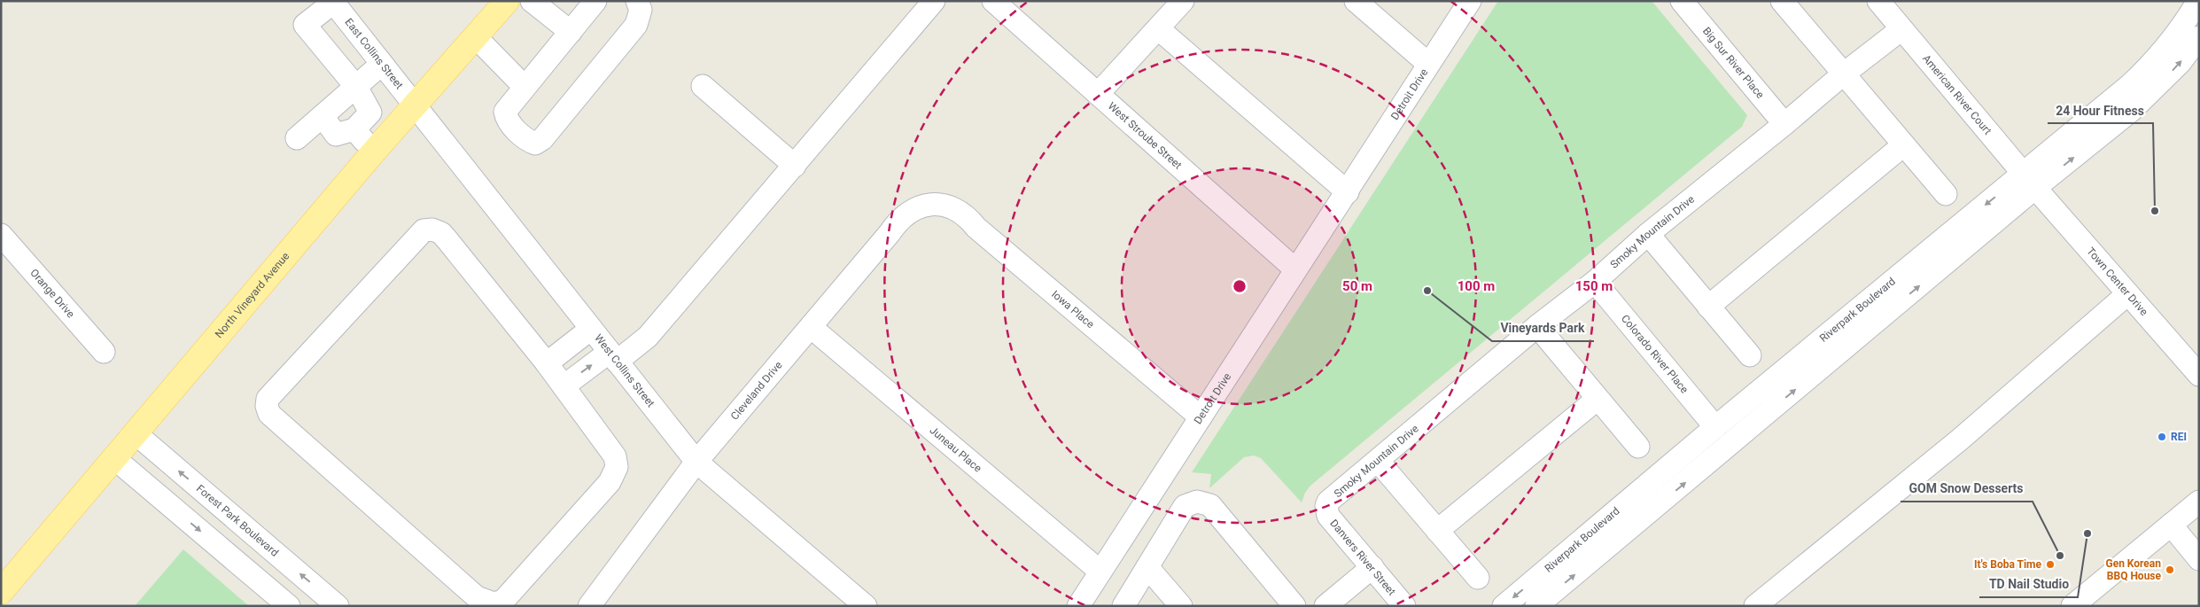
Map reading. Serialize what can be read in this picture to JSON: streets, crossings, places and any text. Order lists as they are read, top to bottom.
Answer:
{
  "streets": {
    "main road": ["North Vineyard Avenue"],
    "street": [
      "East Collins Street",
      "Big Sur River Place",
      "Detroit Drive",
      "American River Court",
      "West Stroube Street",
      "Smoky Mountain Drive",
      "Town Center Drive",
      "Orange Drive",
      "Iowa Place",
      "Riverpark Boulevard",
      "Colorado River Place",
      "West Collins Street",
      "Cleveland Drive",
      "Juneau Place",
      "Forest Park Boulevard",
      "Danvers River Street"
    ]
  },
  "crossings": [
    ["East Collins Street", "North Vineyard Avenue"],
    ["East Collins Street", "West Collins Street"],
    ["Big Sur River Place", "Smoky Mountain Drive"],
    ["Detroit Drive", "West Stroube Street"],
    ["Detroit Drive", "Iowa Place"],
    ["Detroit Drive", "Juneau Place"],
    ["American River Court", "Smoky Mountain Drive"],
    ["American River Court", "Town Center Drive"],
    ["American River Court", "Riverpark Boulevard"],
    ["Smoky Mountain Drive", "Colorado River Place"],
    ["Smoky Mountain Drive", "Danvers River Street"],
    ["Town Center Drive", "Riverpark Boulevard"],
    ["North Vineyard Avenue", "West Collins Street"],
    ["North Vineyard Avenue", "Forest Park Boulevard"],
    ["Iowa Place", "Cleveland Drive"],
    ["Riverpark Boulevard", "Colorado River Place"],
    ["West Collins Street", "Cleveland Drive"],
    ["Cleveland Drive", "Juneau Place"]
  ],
  "places": [
    "24 Hour Fitness",
    "Vineyards Park",
    "REI",
    "TD Nail Studio",
    "GOM Snow Desserts",
    "It's Boba Time",
    "Gen Korean BBQ House"
  ],
  "rings": ["50 m", "100 m", "150 m"]
}
